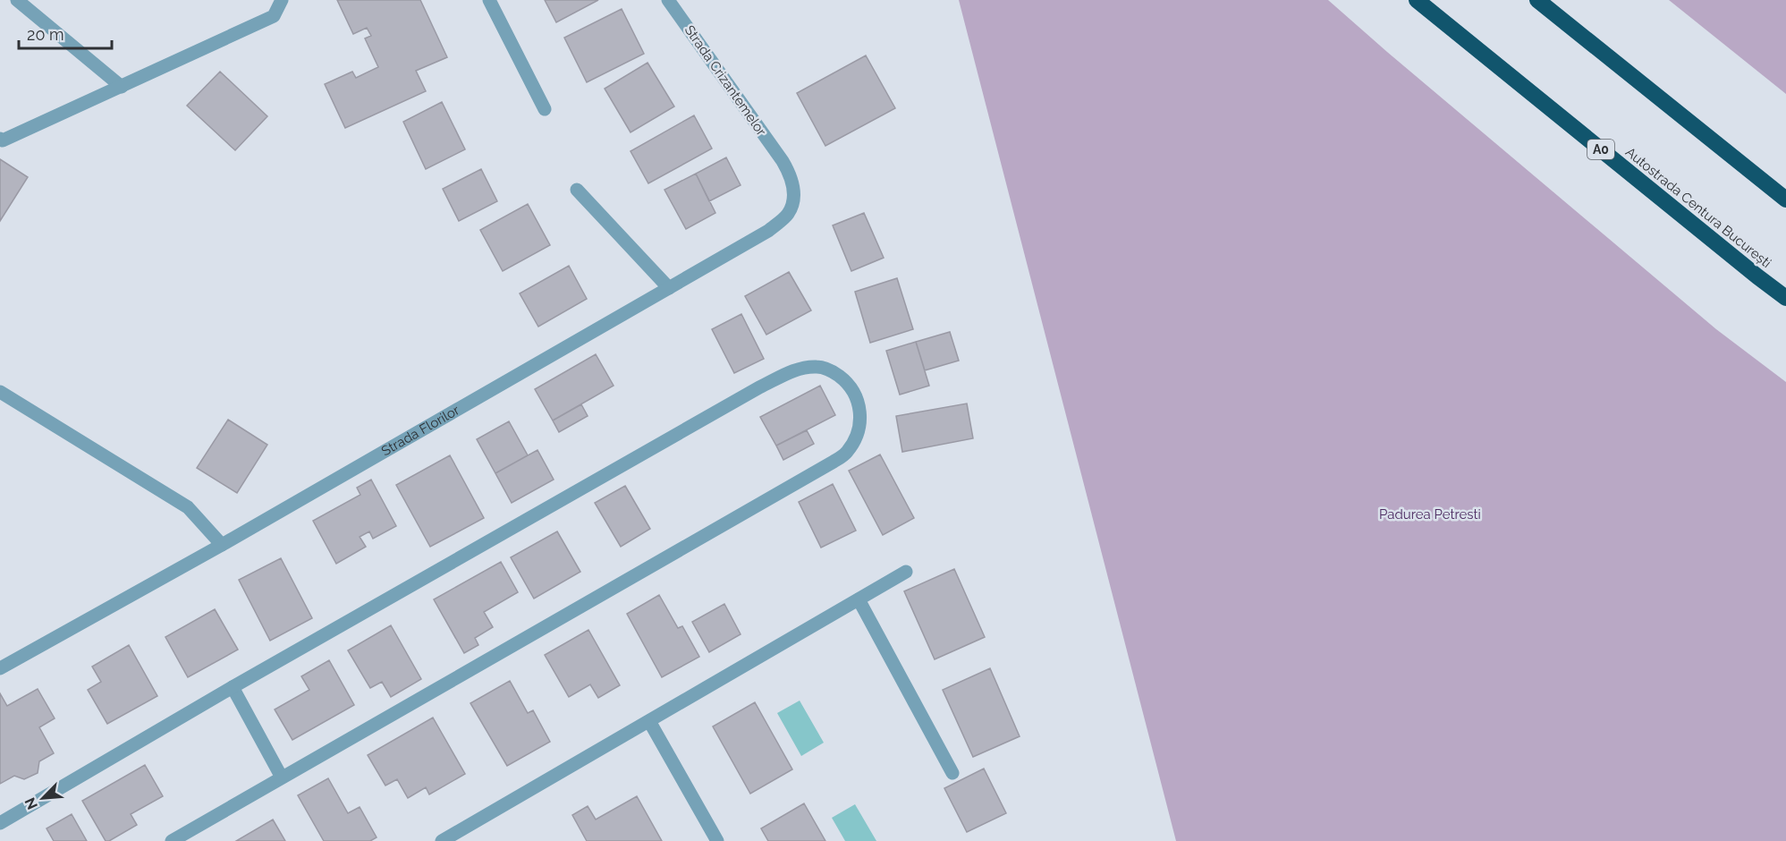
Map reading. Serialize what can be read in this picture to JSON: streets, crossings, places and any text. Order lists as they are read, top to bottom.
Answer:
{
  "streets": {
    "highway": ["A0", "Autostrada Centura București"],
    "street": ["Strada Crizantemelor", "Strada Florilor"]
  },
  "crossings": [
    ["Strada Crizantemelor", "Strada Florilor"]
  ],
  "parks": ["Padurea Petresti"],
  "scale_bar": "20 m",
  "north": "bottom left"
}
